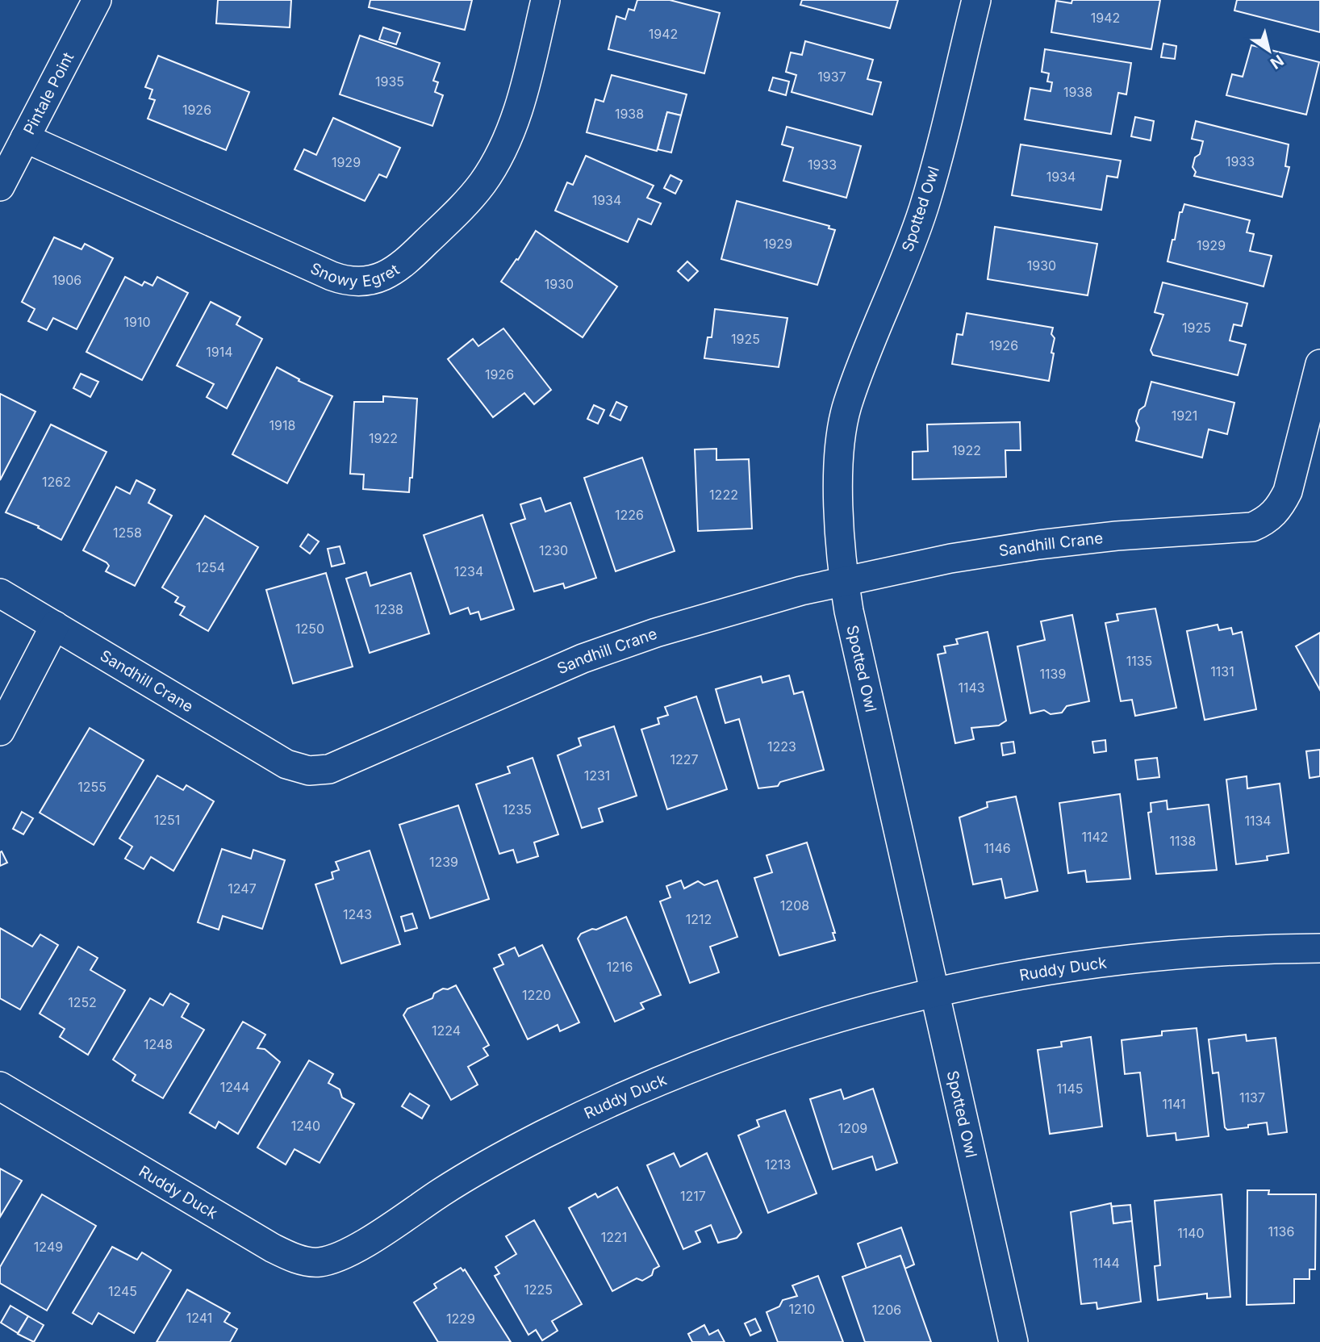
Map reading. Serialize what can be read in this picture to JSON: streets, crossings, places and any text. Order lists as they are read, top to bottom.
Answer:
{
  "streets": {
    "street": [
      "Pintale Point",
      "Spotted Owl",
      "Snowy Egret",
      "Sandhill Crane",
      "Ruddy Duck"
    ]
  },
  "crossings": [
    ["Pintale Point", "Snowy Egret"],
    ["Spotted Owl", "Sandhill Crane"],
    ["Spotted Owl", "Ruddy Duck"]
  ],
  "house_numbers": [
    "1942",
    "1942",
    "1937",
    "1935",
    "1938",
    "1926",
    "1938",
    "1933",
    "1929",
    "1933",
    "1934",
    "1934",
    "1929",
    "1929",
    "1930",
    "1906",
    "1930",
    "1910",
    "1925",
    "1925",
    "1926",
    "1914",
    "1926",
    "1921",
    "1918",
    "1922",
    "1922",
    "1262",
    "1222",
    "1226",
    "1258",
    "1230",
    "1254",
    "1234",
    "1238",
    "1250",
    "1135",
    "1131",
    "1139",
    "1143",
    "1223",
    "1227",
    "1231",
    "1255",
    "1235",
    "1251",
    "1134",
    "1142",
    "1138",
    "1146",
    "1239",
    "1247",
    "1208",
    "1243",
    "1212",
    "1216",
    "1220",
    "1252",
    "1224",
    "1248",
    "1244",
    "1145",
    "1137",
    "1141",
    "1240",
    "1209",
    "1213",
    "1217",
    "1136",
    "1140",
    "1221",
    "1249",
    "1144",
    "1225",
    "1245",
    "1210",
    "1206",
    "1241",
    "1229"
  ],
  "north": "bottom right"
}
